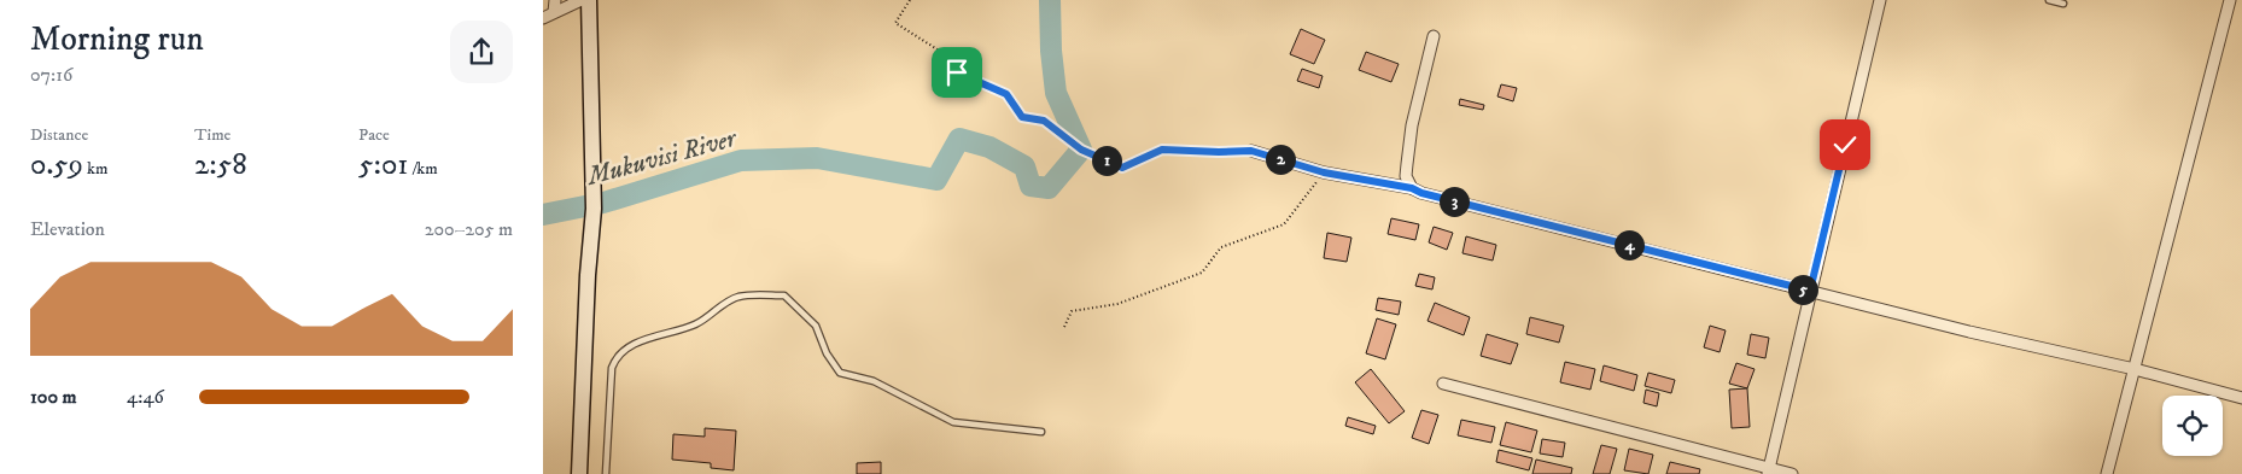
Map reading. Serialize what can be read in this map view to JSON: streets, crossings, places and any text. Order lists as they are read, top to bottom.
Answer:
{
  "water": ["Mukuvisi River"],
  "page": {
    "heading": ["Morning run", "07:16"],
    "stats": [
      ["Distance", "0.59 km"],
      ["Time", "2:58"],
      ["Pace", "5:01 /km"]
    ],
    "pins": [
      "2",
      "1",
      "3",
      "4",
      "5"
    ],
    "chart": ["Elevation", "200–205 m"],
    "list": [
      {
        "name": "100 m",
        "note": "4:46"
      }
    ]
  }
}
